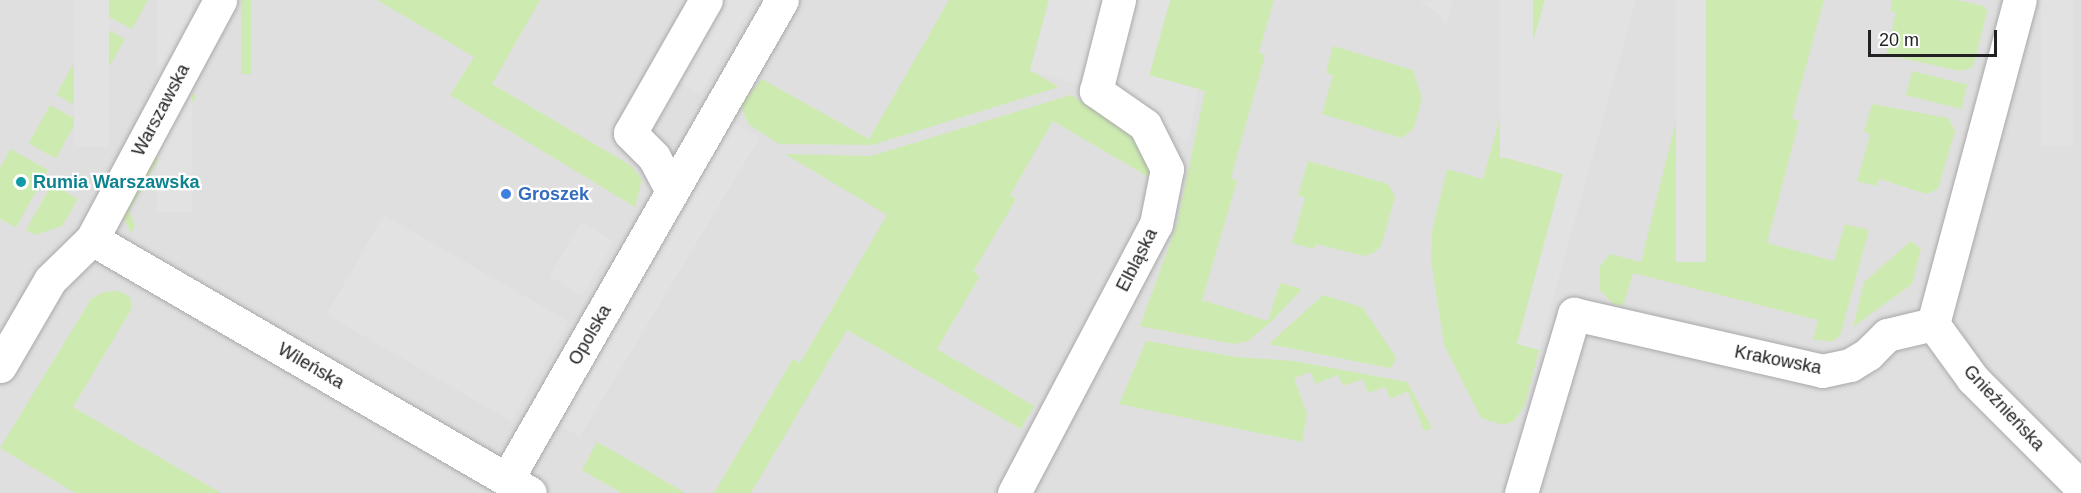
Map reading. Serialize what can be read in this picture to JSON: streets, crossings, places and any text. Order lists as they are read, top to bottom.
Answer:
{
  "streets": {
    "street": [
      "Warszawska",
      "Elbląska",
      "Opolska",
      "Krakowska",
      "Wileńska",
      "Gnieźnieńska"
    ]
  },
  "crossings": [
    ["Warszawska", "Wileńska"],
    ["Opolska", "Wileńska"],
    ["Krakowska", "Gnieźnieńska"]
  ],
  "places": ["Rumia Warszawska", "Groszek"],
  "scale_bar": "20 m"
}
